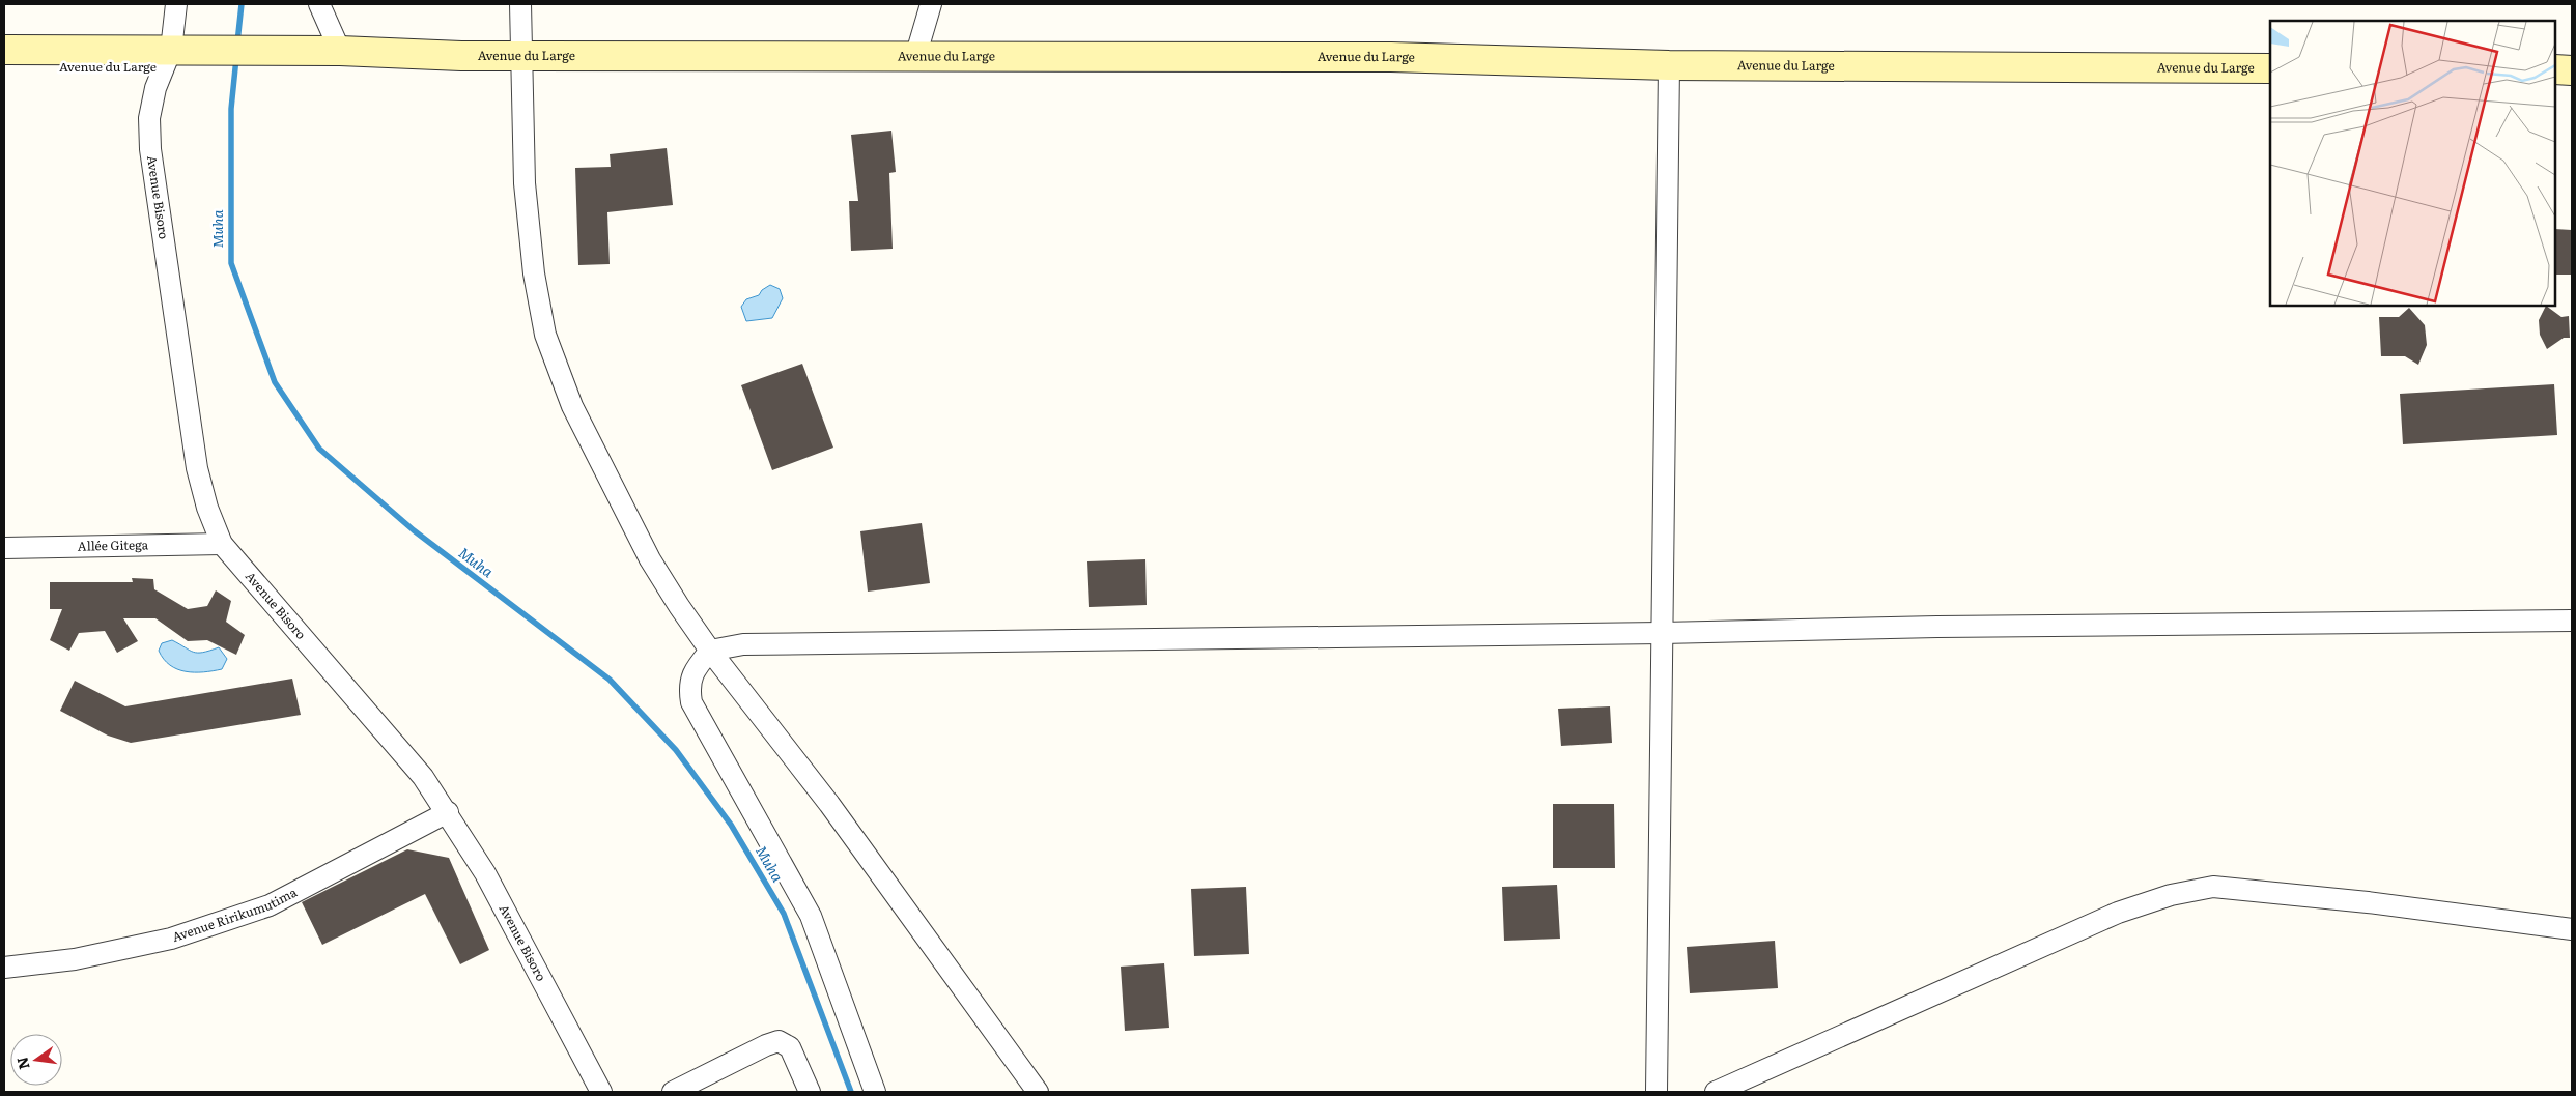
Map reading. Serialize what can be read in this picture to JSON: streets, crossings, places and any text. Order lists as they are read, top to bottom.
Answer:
{
  "streets": {
    "main road": ["Avenue du Large"],
    "street": ["Avenue Bisoro", "Allée Gitega", "Avenue Ririkumutima"]
  },
  "crossings": [
    ["Avenue du Large", "Avenue Bisoro"],
    ["Avenue Bisoro", "Allée Gitega"],
    ["Avenue Bisoro", "Avenue Ririkumutima"]
  ],
  "water": ["Muha"],
  "north": "left"
}
